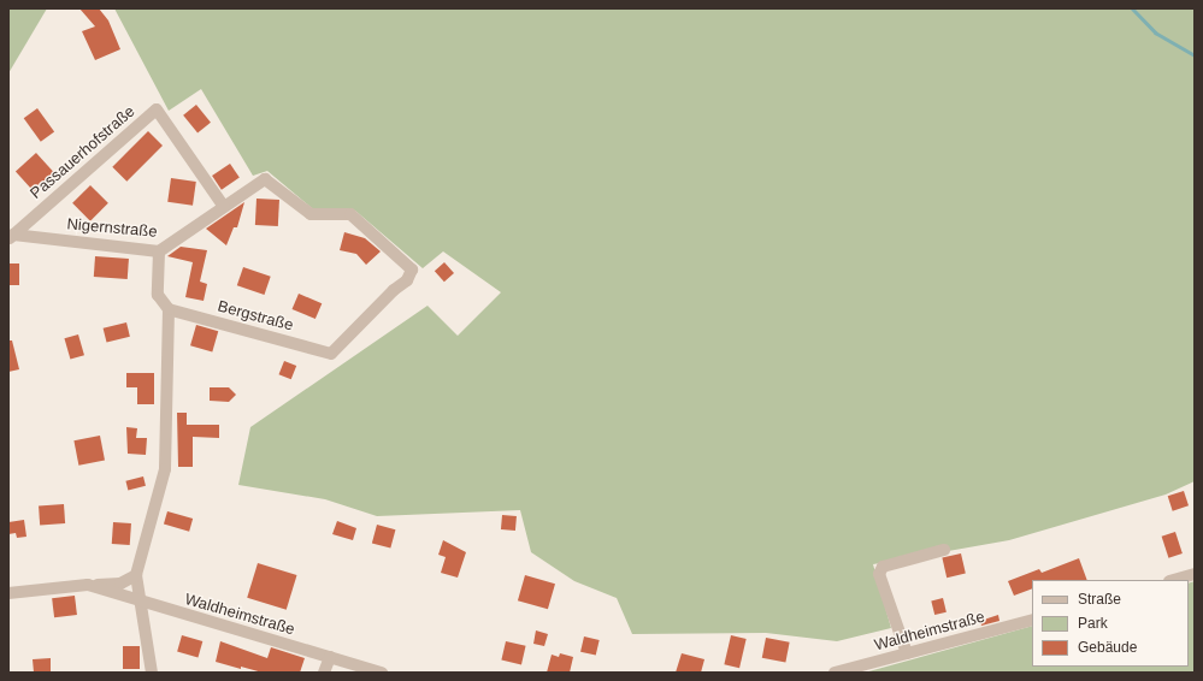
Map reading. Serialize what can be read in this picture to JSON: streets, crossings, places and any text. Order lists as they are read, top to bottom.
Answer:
{
  "streets": {
    "street": [
      "Passauerhofstraße",
      "Nigernstraße",
      "Bergstraße",
      "Waldheimstraße"
    ]
  },
  "crossings": [
    ["Passauerhofstraße", "Nigernstraße"],
    ["Nigernstraße", "Bergstraße"]
  ],
  "legend": ["Straße", "Park", "Gebäude"]
}
